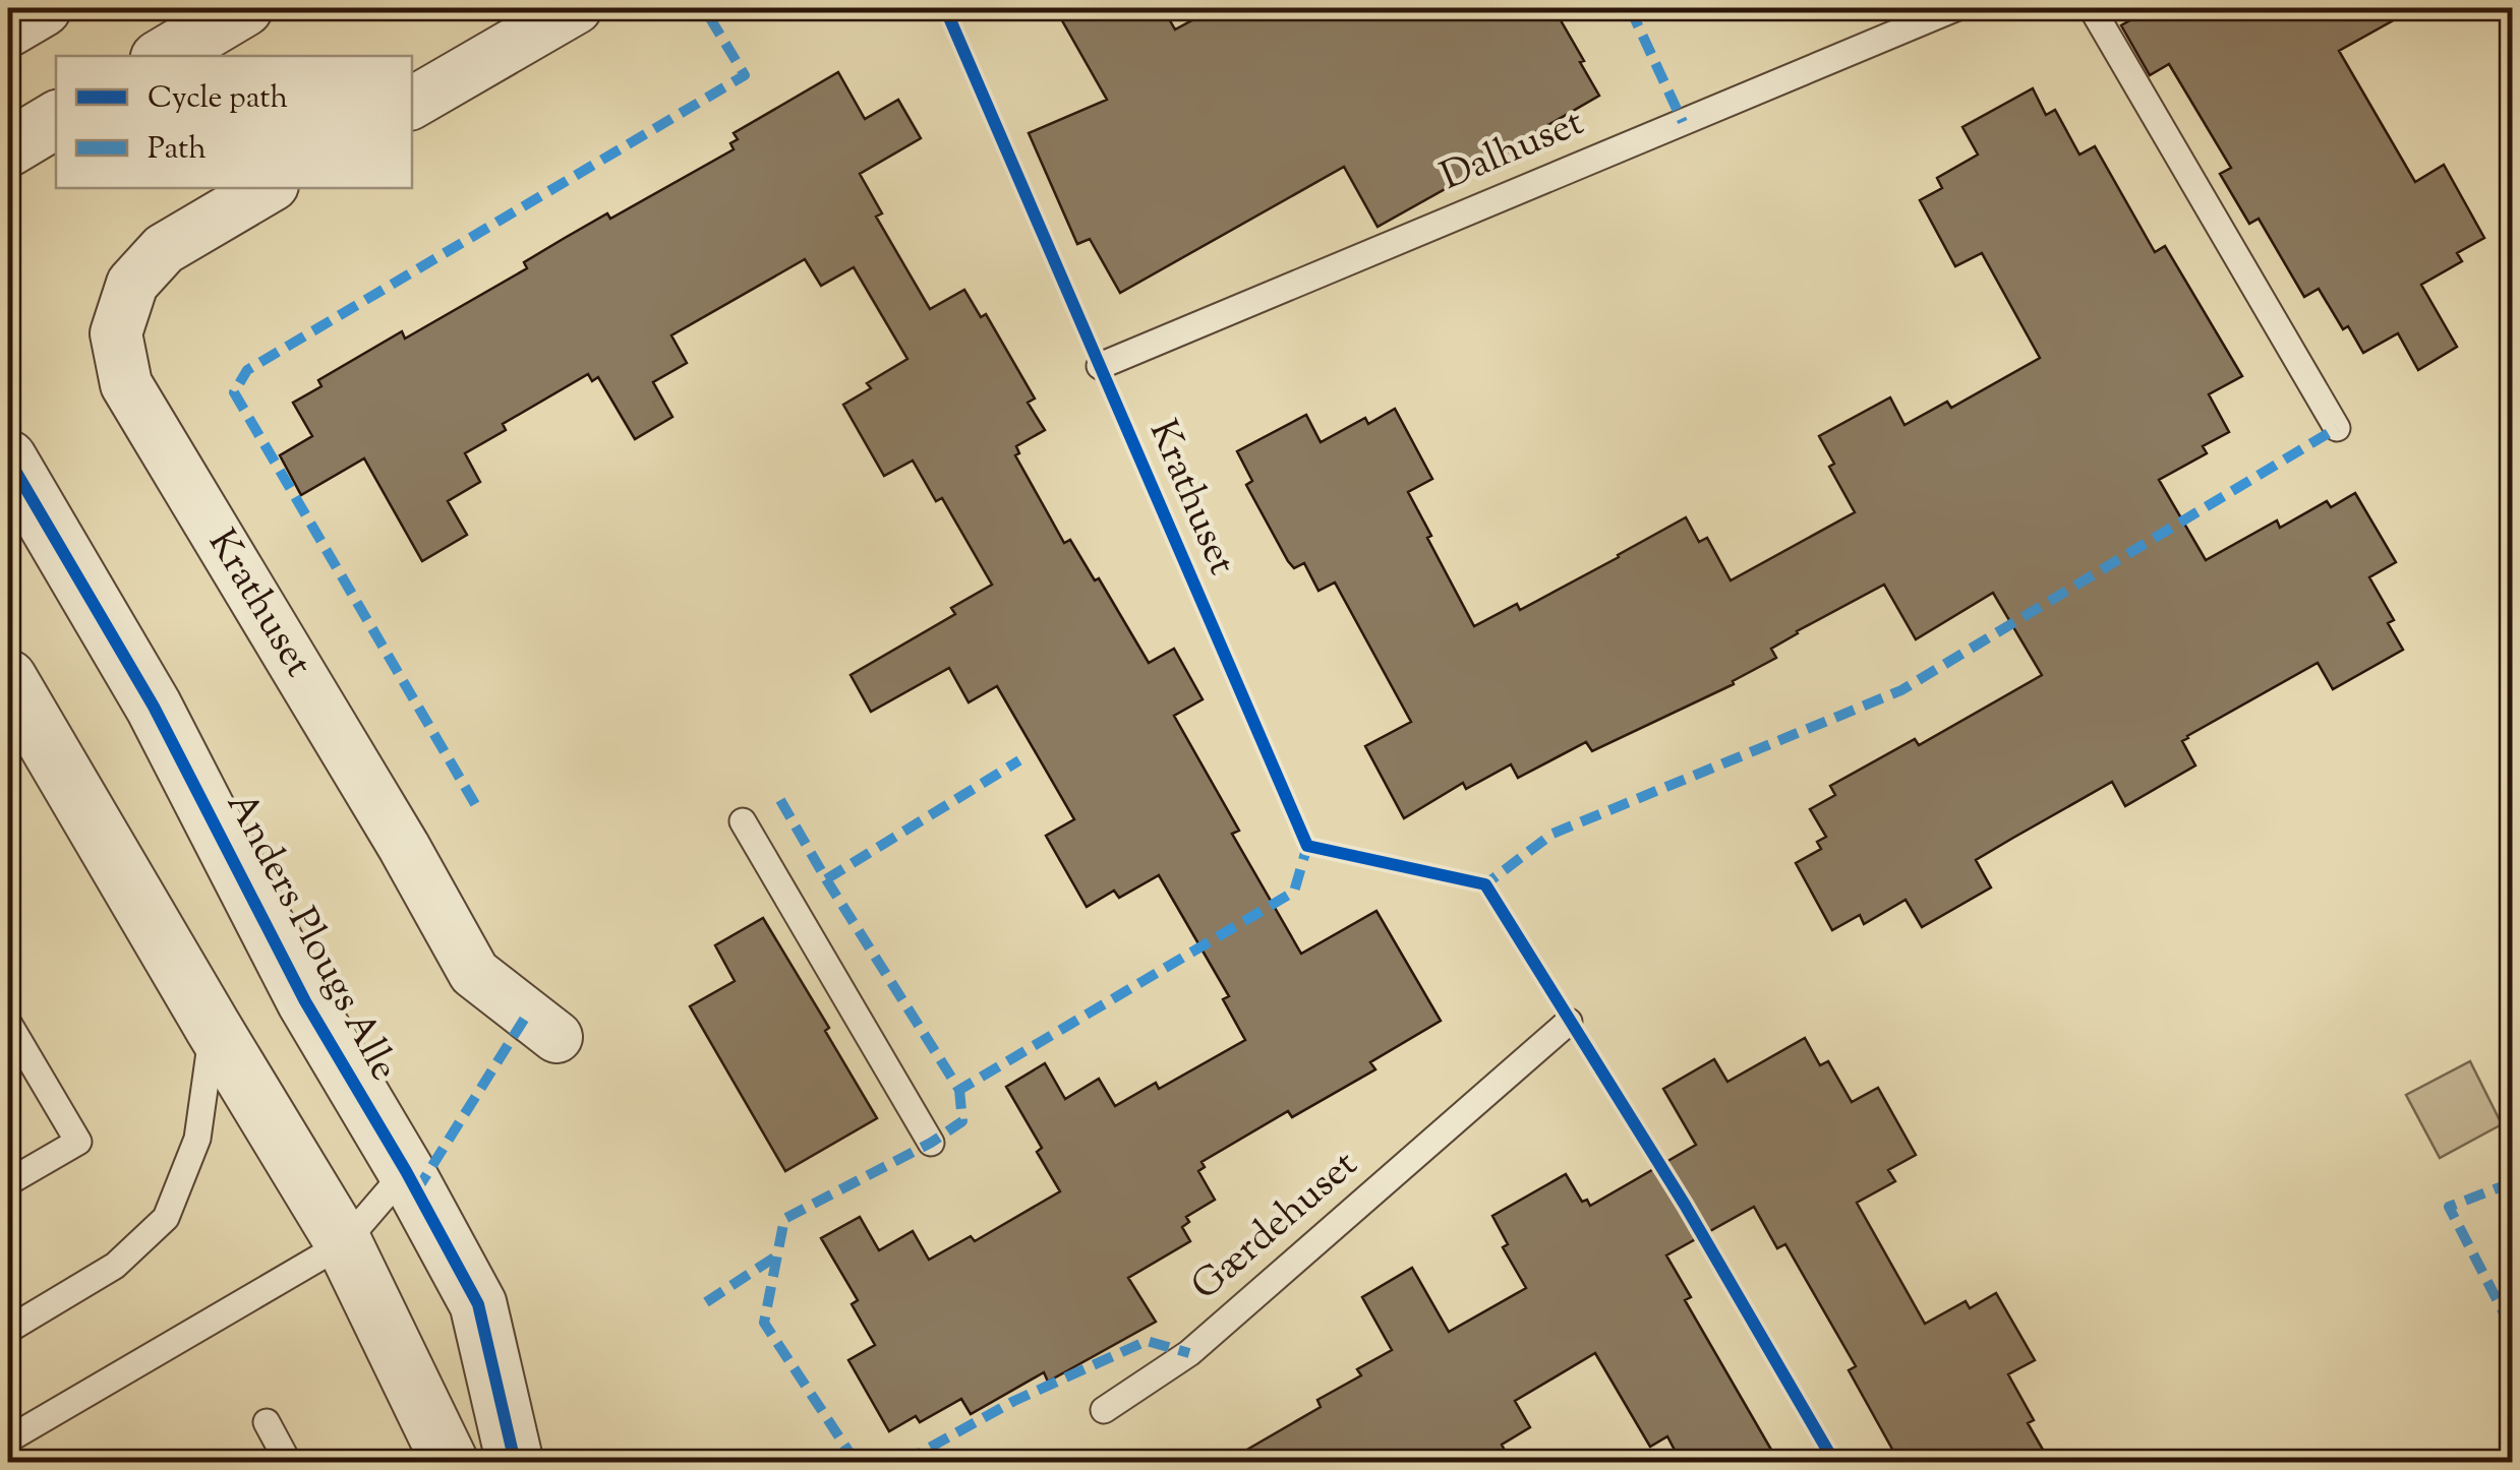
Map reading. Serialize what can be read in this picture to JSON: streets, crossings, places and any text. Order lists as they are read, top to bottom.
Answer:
{
  "streets": {
    "street": ["Krathuset", "Anders Plougs Alle"],
    "lane": ["Dalhuset", "Gærdehuset"]
  },
  "legend": ["Cycle path", "Path"]
}
